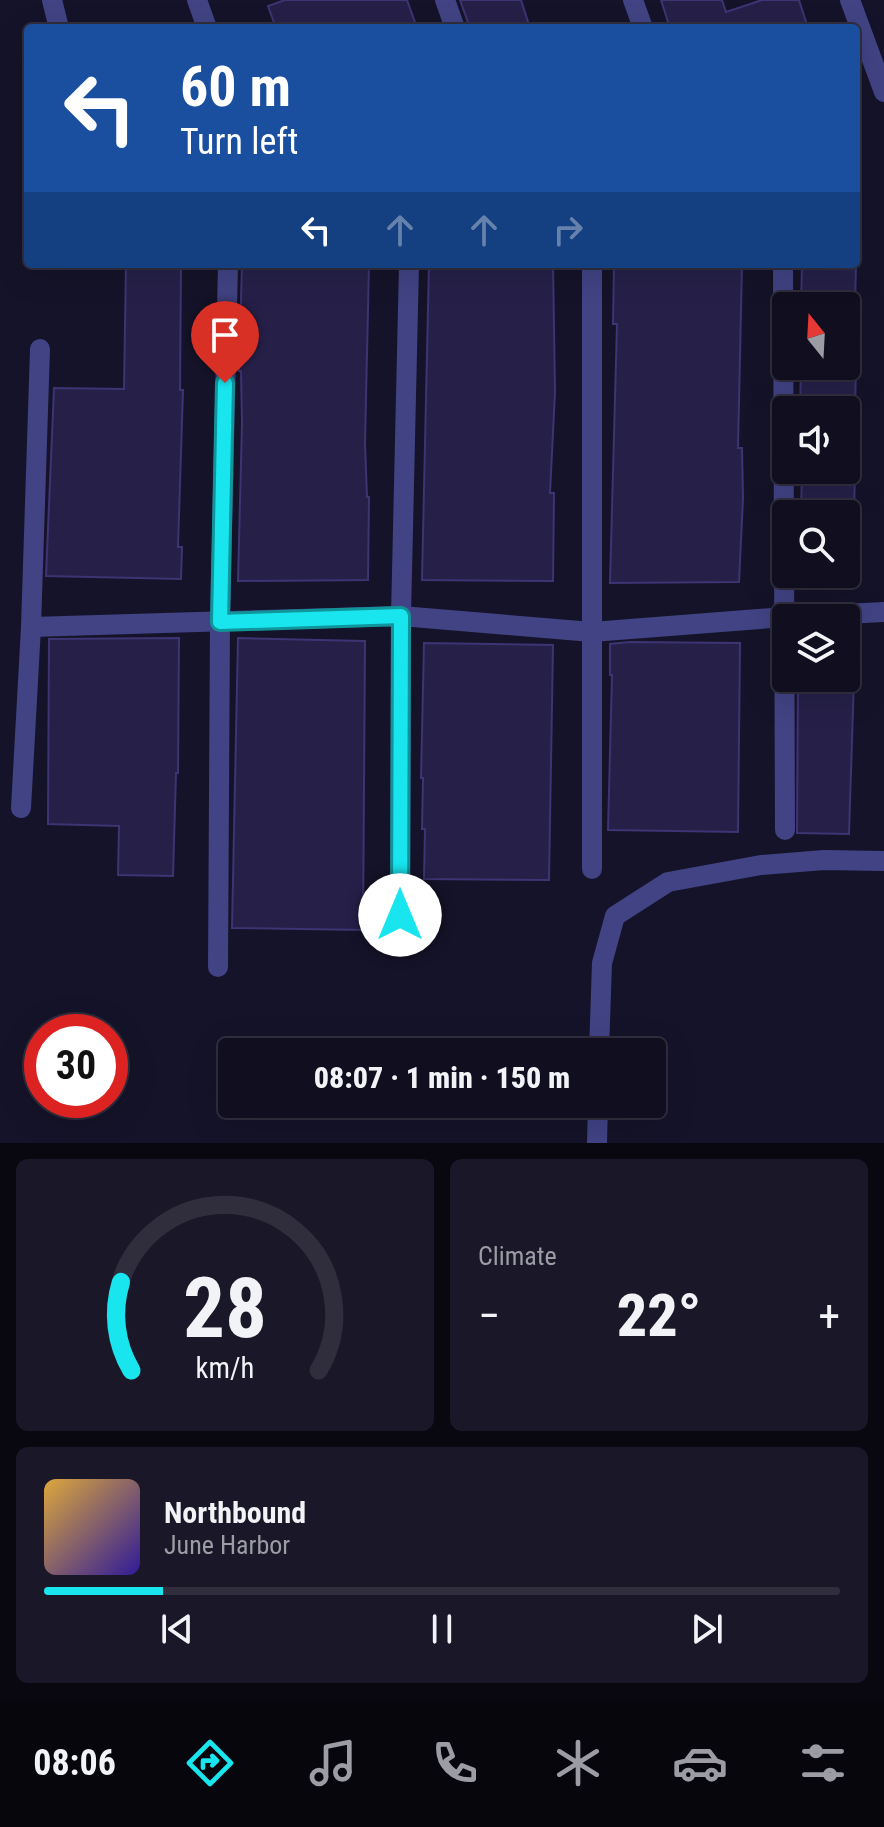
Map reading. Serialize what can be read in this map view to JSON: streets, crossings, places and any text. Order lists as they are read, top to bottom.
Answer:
{
  "north": "top",
  "page": {
    "turn": ["60 m", "Turn left"],
    "limit": "30",
    "trip": "08:07 · 1 min · 150 m",
    "tile": "Climate",
    "heat": ["−", "22°", "+"],
    "song": ["Northbound", "June Harbor"],
    "tabs": "08:06",
    "gauge": ["28", "km/h"]
  }
}
